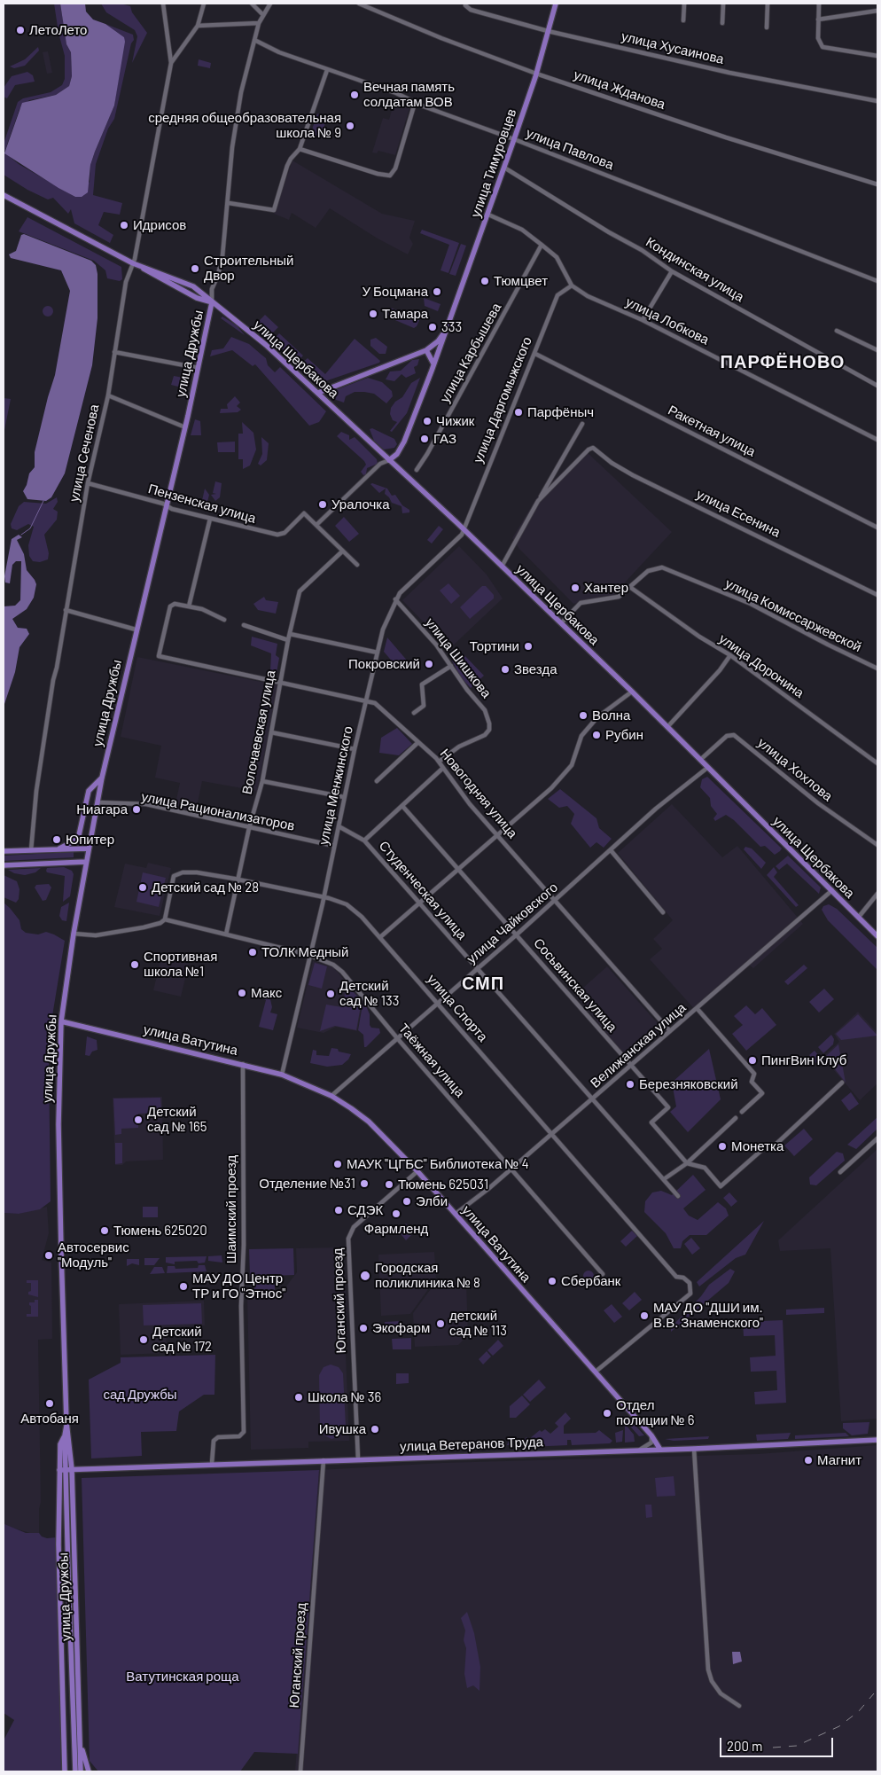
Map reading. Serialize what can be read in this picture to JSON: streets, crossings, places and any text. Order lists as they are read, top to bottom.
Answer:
{
  "streets": {
    "main road": [
      "улица Тимуровцев",
      "улица Дружбы",
      "улица Щербакова",
      "улица Ватутина",
      "улица Ветеранов Труда"
    ],
    "street": [
      "улица Хусаинова",
      "улица Жданова",
      "улица Павлова",
      "Кондинская улица",
      "улица Лобкова",
      "улица Карбышева",
      "улица Даргомыжского",
      "Ракетная улица",
      "улица Сеченова",
      "Пензенская улица",
      "улица Есенина",
      "улица Комиссаржевской",
      "улица Шишкова",
      "улица Доронина",
      "Волочаевская улица",
      "улица Хохлова",
      "улица Менжинского",
      "Новогодняя улица",
      "улица Рационализаторов",
      "Студенческая улица",
      "улица Чайковского",
      "Сосьвинская улица",
      "улица Спорта",
      "Велижанская улица",
      "Таёжная улица",
      "Шаимский проезд",
      "Юганский проезд"
    ]
  },
  "crossings": [
    ["улица Хусаинова", "улица Тимуровцев"],
    ["улица Жданова", "улица Тимуровцев"],
    ["улица Павлова", "улица Тимуровцев"],
    ["улица Павлова", "улица Дружбы"],
    ["улица Тимуровцев", "Кондинская улица"],
    ["улица Тимуровцев", "улица Лобкова"],
    ["улица Тимуровцев", "улица Щербакова"],
    ["улица Лобкова", "улица Карбышева"],
    ["улица Лобкова", "улица Даргомыжского"],
    ["улица Дружбы", "улица Щербакова"],
    ["улица Дружбы", "Пензенская улица"],
    ["улица Дружбы", "улица Рационализаторов"],
    ["улица Дружбы", "улица Ватутина"],
    ["улица Дружбы", "улица Ветеранов Труда"],
    ["улица Щербакова", "улица Даргомыжского"],
    ["улица Щербакова", "улица Сеченова"],
    ["улица Щербакова", "улица Комиссаржевской"],
    ["улица Щербакова", "улица Хохлова"],
    ["улица Щербакова", "улица Менжинского"],
    ["улица Щербакова", "улица Чайковского"],
    ["улица Щербакова", "Велижанская улица"],
    ["улица Даргомыжского", "Ракетная улица"],
    ["улица Даргомыжского", "улица Менжинского"],
    ["улица Сеченова", "Пензенская улица"],
    ["улица Комиссаржевской", "улица Доронина"],
    ["улица Шишкова", "улица Менжинского"],
    ["улица Шишкова", "Новогодняя улица"],
    ["Волочаевская улица", "Новогодняя улица"],
    ["Волочаевская улица", "улица Рационализаторов"],
    ["Волочаевская улица", "улица Спорта"],
    ["Волочаевская улица", "Таёжная улица"],
    ["улица Менжинского", "Новогодняя улица"],
    ["улица Менжинского", "улица Рационализаторов"],
    ["улица Менжинского", "Студенческая улица"],
    ["улица Менжинского", "улица Спорта"],
    ["улица Менжинского", "улица Ватутина"],
    ["улица Менжинского", "Таёжная улица"],
    ["Новогодняя улица", "улица Чайковского"],
    ["Новогодняя улица", "Велижанская улица"],
    ["Студенческая улица", "улица Чайковского"],
    ["Студенческая улица", "Велижанская улица"],
    ["улица Чайковского", "Сосьвинская улица"],
    ["улица Чайковского", "улица Спорта"],
    ["улица Чайковского", "улица Ватутина"],
    ["улица Чайковского", "Таёжная улица"],
    ["Сосьвинская улица", "Велижанская улица"],
    ["улица Спорта", "улица Ватутина"],
    ["улица Спорта", "Велижанская улица"],
    ["улица Спорта", "Таёжная улица"],
    ["улица Ватутина", "Велижанская улица"],
    ["улица Ватутина", "Шаимский проезд"],
    ["улица Ватутина", "Юганский проезд"],
    ["улица Ватутина", "улица Ветеранов Труда"],
    ["Велижанская улица", "Таёжная улица"],
    ["Шаимский проезд", "улица Ветеранов Труда"],
    ["Юганский проезд", "улица Ветеранов Труда"]
  ],
  "districts": ["ПАРФЁНОВО", "СМП"],
  "parks": ["сад Дружбы", "Ватутинская роща"],
  "places": [
    "ЛетоЛето",
    "Вечная память солдатам ВОВ",
    "средняя общеобразовательная школа № 9",
    "Идрисов",
    "Строительный Двор",
    "Тюмцвет",
    "У Боцмана",
    "Тамара",
    "333",
    "Парфёныч",
    "Чижик",
    "ГАЗ",
    "Уралочка",
    "Хантер",
    "Тортини",
    "Покровский",
    "Звезда",
    "Волна",
    "Рубин",
    "Ниагара",
    "Юпитер",
    "Детский сад № 28",
    "ТОЛК Медный",
    "Спортивная школа №1",
    "Макс",
    "Детский сад № 133",
    "ПингВин Клуб",
    "Березняковский",
    "Детский сад № 165",
    "Монетка",
    "МАУК \"ЦГБС\" Библиотека № 4",
    "Отделение №31",
    "Тюмень 625031",
    "Элби",
    "СДЭК",
    "Фармленд",
    "Тюмень 625020",
    "Автосервис \"Модуль\"",
    "Городская поликлиника № 8",
    "Сбербанк",
    "МАУ ДО Центр ТР и ГО \"Этнос\"",
    "МАУ ДО \"ДШИ им. В.В. Знаменского\"",
    "детский сад № 113",
    "Экофарм",
    "Детский сад № 172",
    "Школа № 36",
    "Автобаня",
    "Отдел полиции № 6",
    "Ивушка",
    "Магнит"
  ],
  "scale_bar": "200 m"
}
